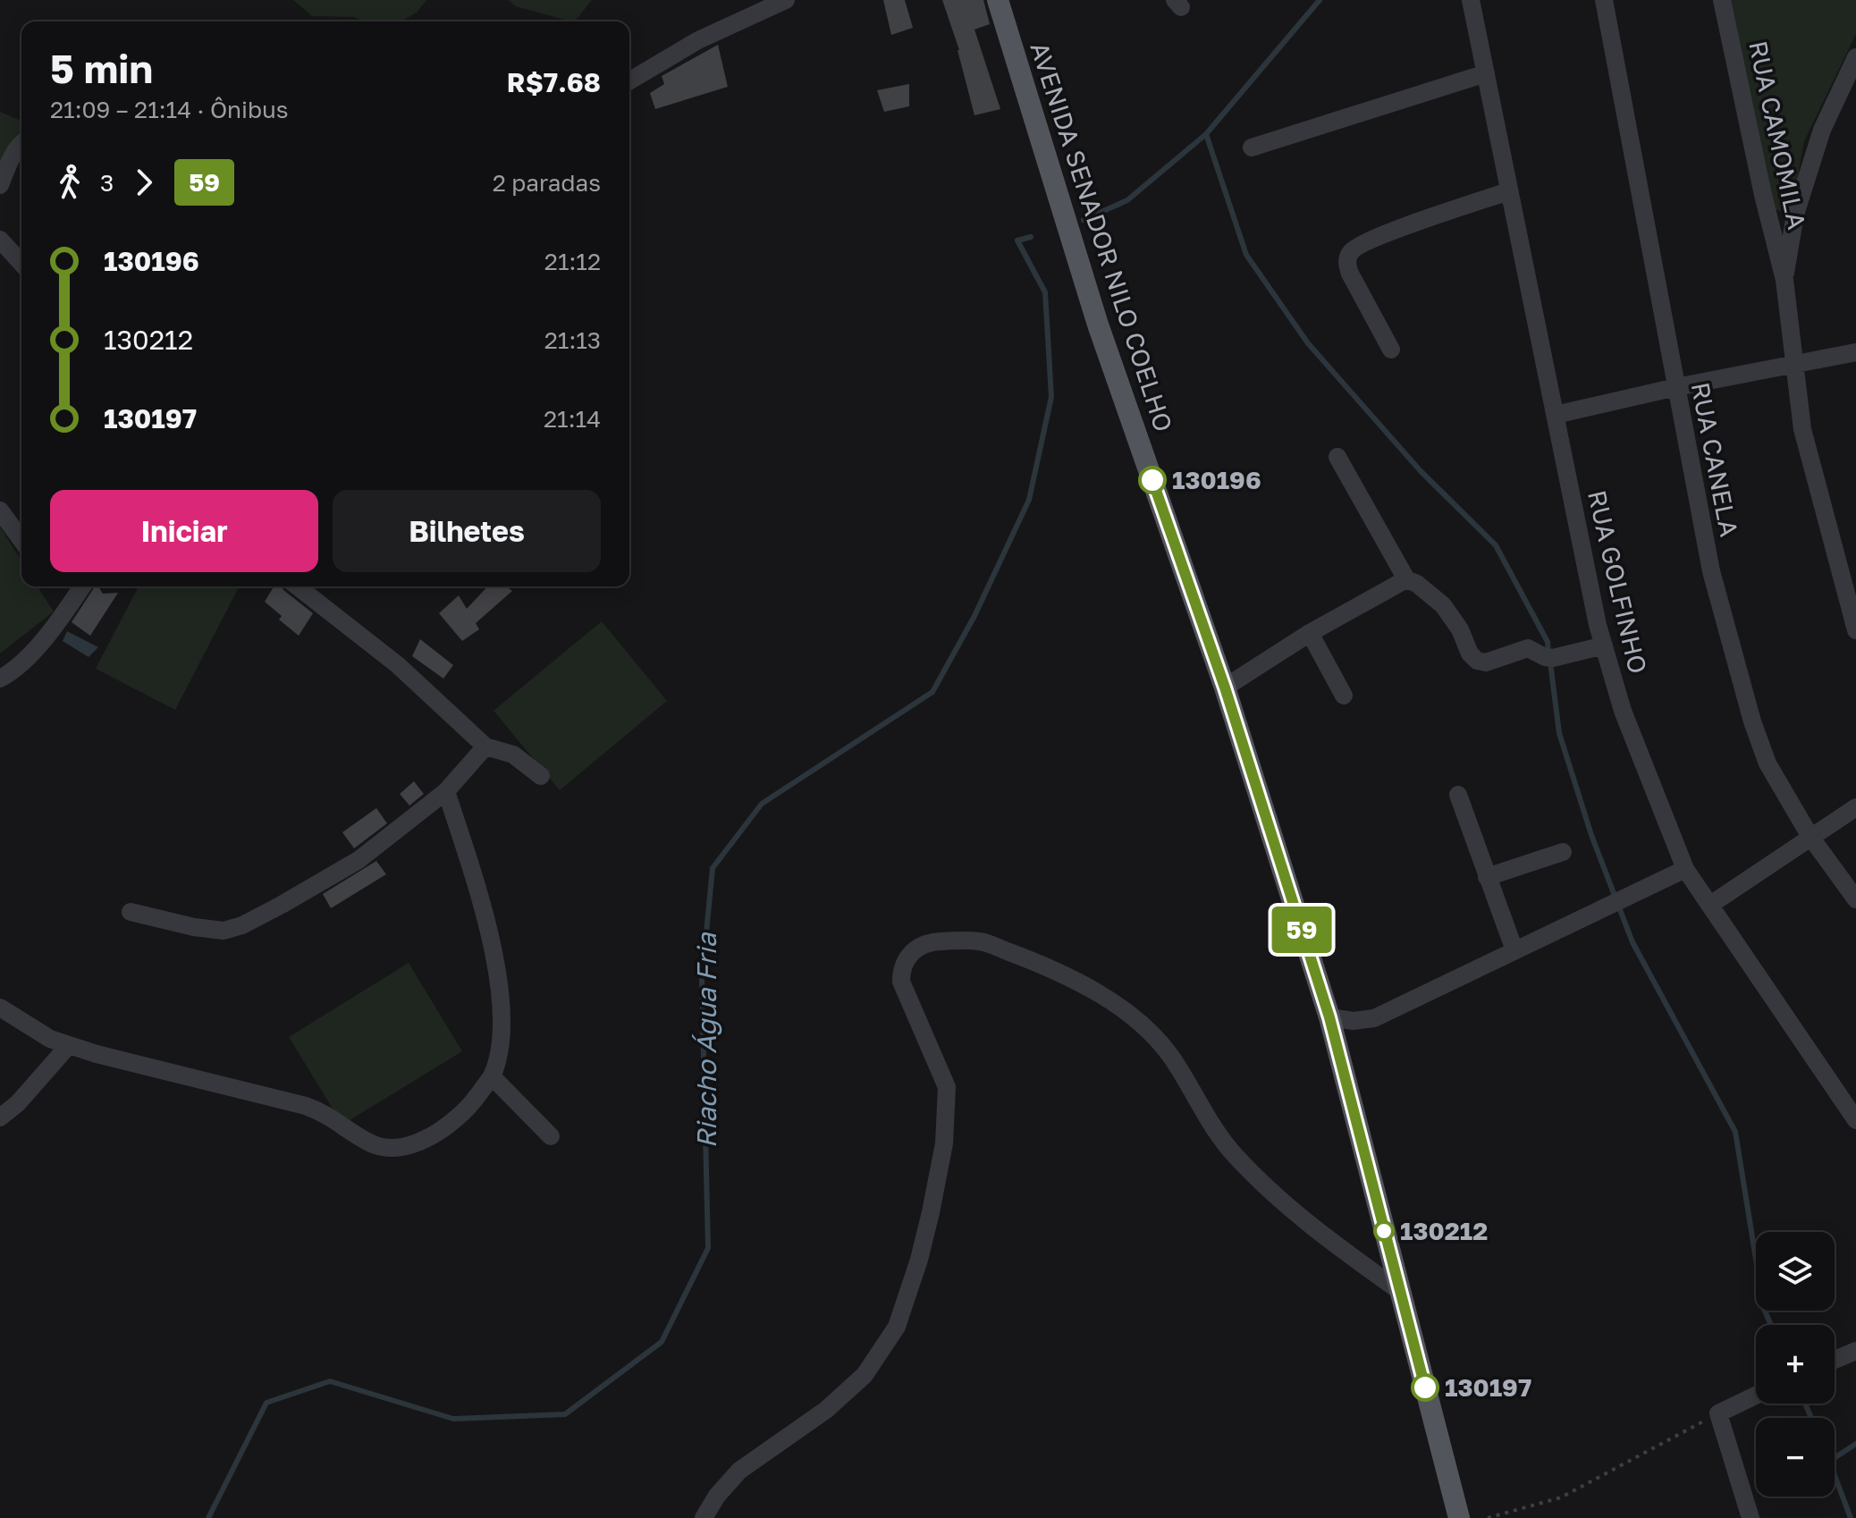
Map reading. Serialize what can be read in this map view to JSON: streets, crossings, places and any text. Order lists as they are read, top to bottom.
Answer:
{
  "streets": {
    "main road": ["AVENIDA SENADOR NILO COELHO"],
    "street": ["RUA CAMOMILA", "RUA CANELA", "RUA GOLFINHO"]
  },
  "water": ["Riacho Água Fria"],
  "places": ["130196", "130212", "130197"],
  "lines": ["bus line 59"],
  "page": {
    "on_map": "59",
    "heading": ["5 min", "21:09 – 21:14 · Ônibus", "R$7.68"],
    "legs": ["3", "59", "2 paradas"],
    "list": [
      {
        "name": "130196",
        "value": "21:12"
      },
      {
        "name": "130212",
        "value": "21:13"
      },
      {
        "name": "130197",
        "value": "21:14"
      }
    ],
    "buttons": ["Iniciar", "Bilhetes"],
    "map_buttons": ["+", "−"]
  }
}
